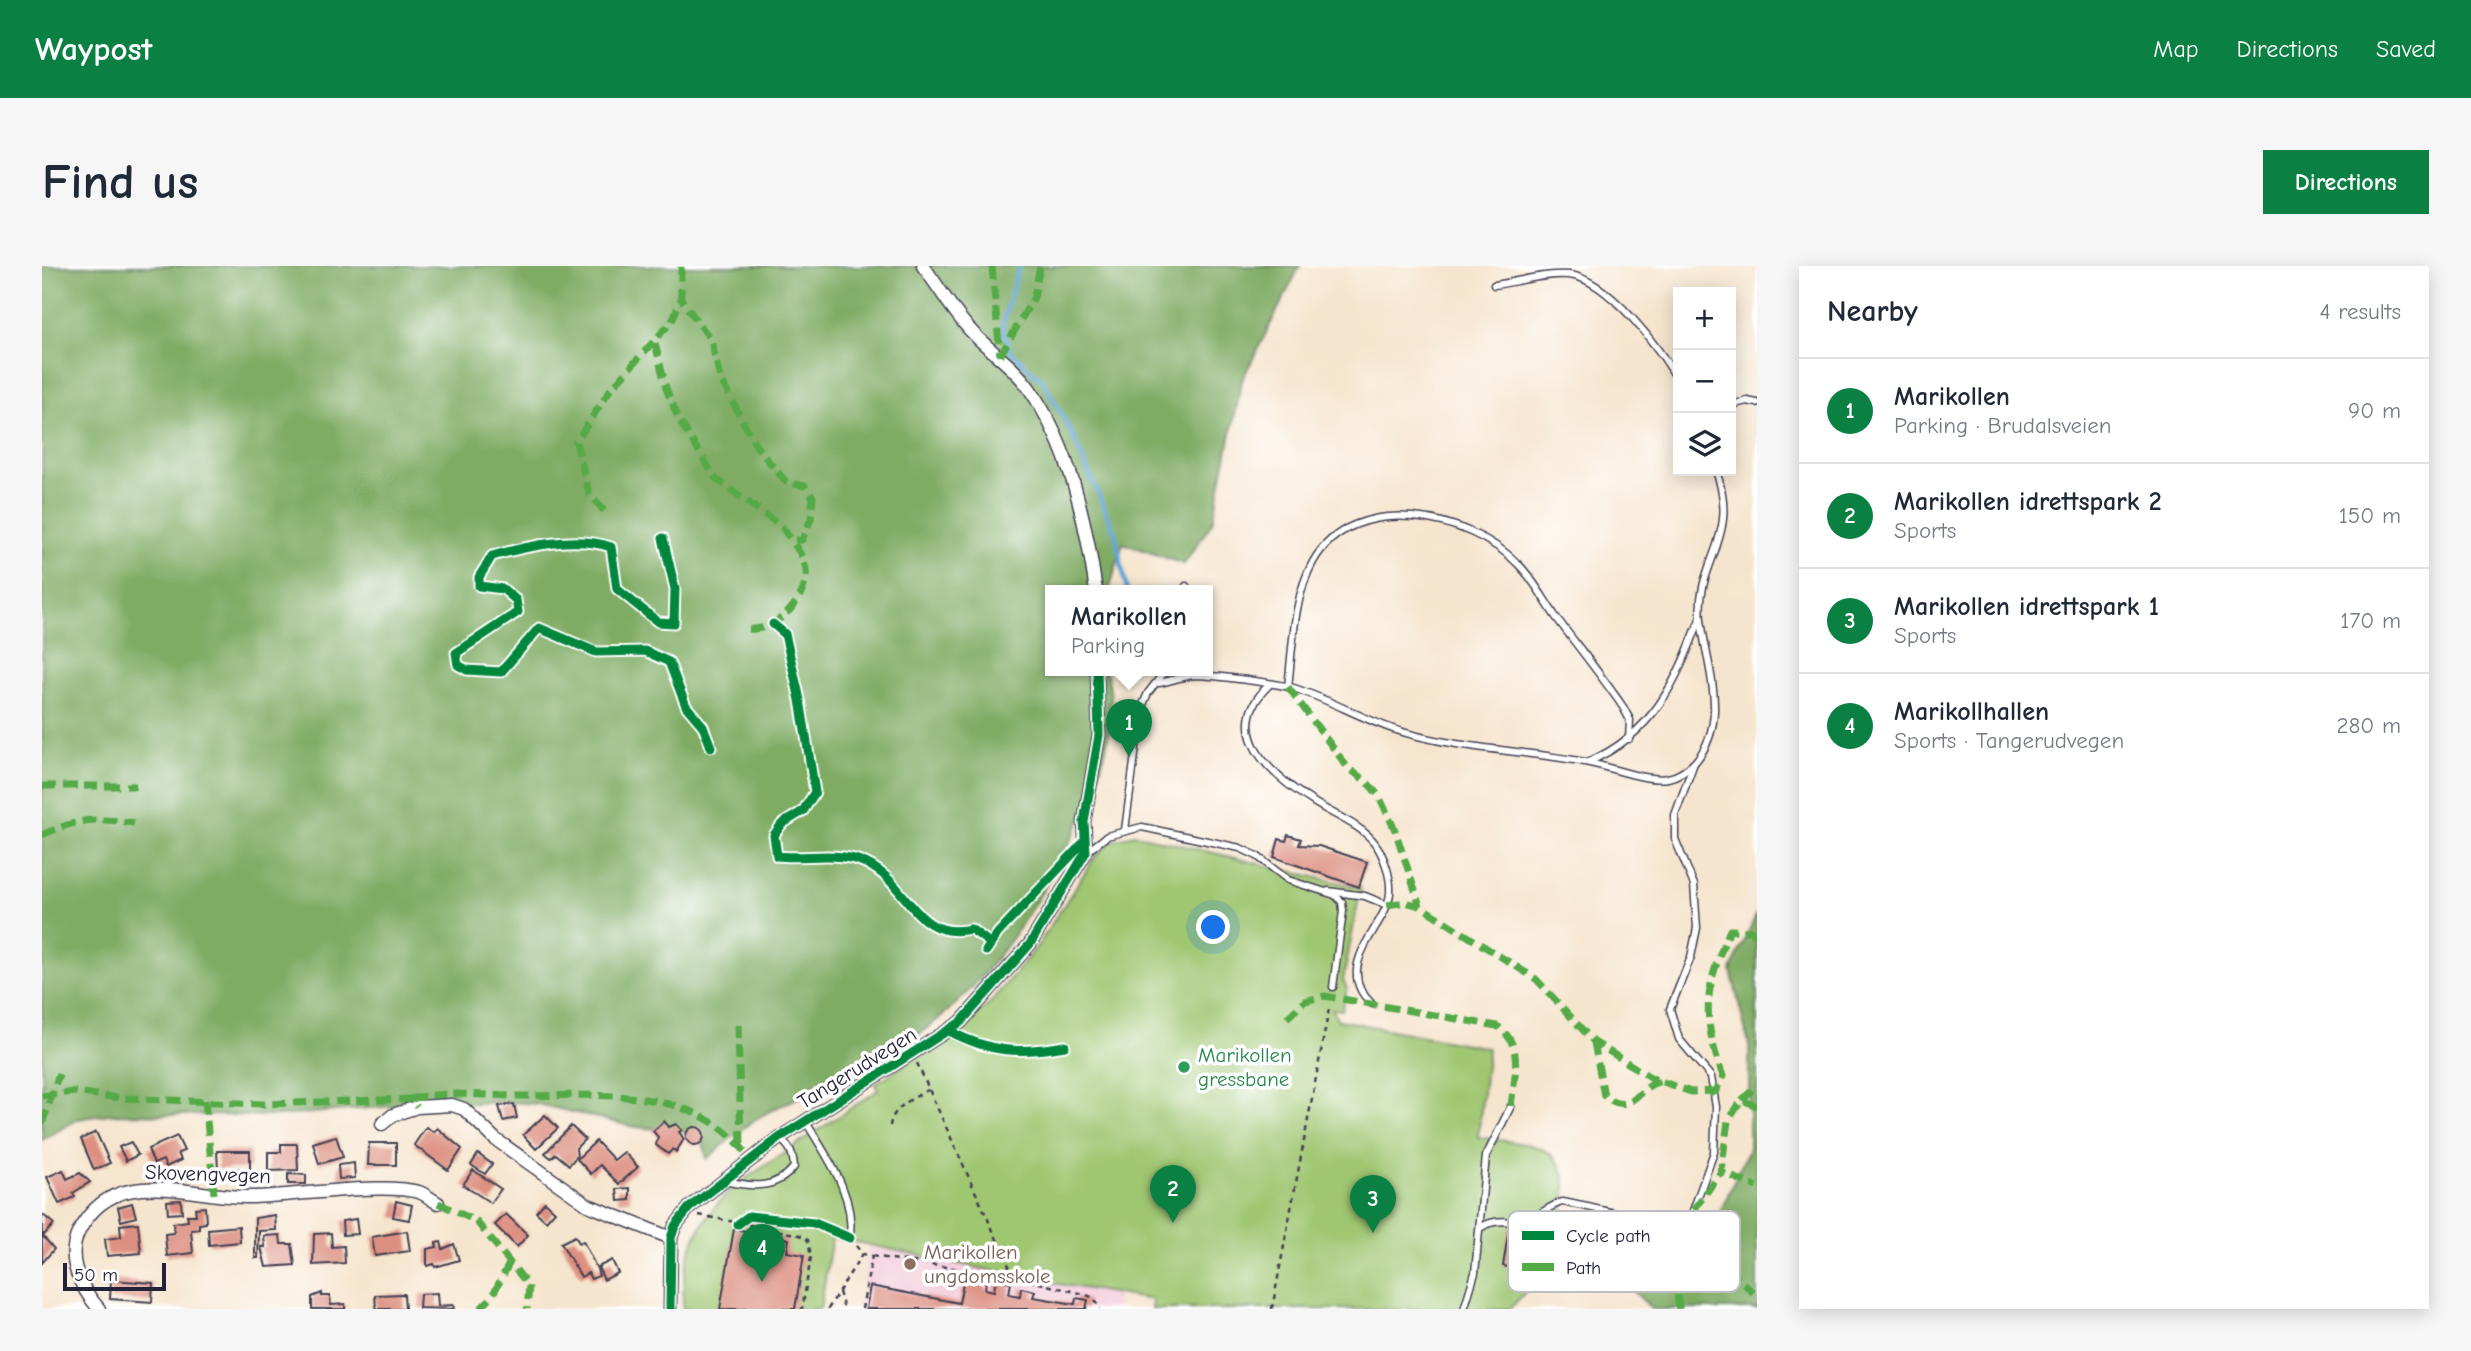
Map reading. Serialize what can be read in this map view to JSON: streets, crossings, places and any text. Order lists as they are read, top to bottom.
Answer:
{
  "streets": {
    "street": ["Tangerudvegen", "Skovengvegen"]
  },
  "places": ["Marikollen gressbane", "Marikollen ungdomsskole"],
  "legend": ["Cycle path", "Path"],
  "scale_bar": "50 m",
  "page": {
    "header": "Waypost",
    "nav": ["Map", "Directions", "Saved"],
    "buttons": "Directions",
    "title": "Find us",
    "heading": ["Nearby", "4 results"],
    "map_buttons": ["+", "−"],
    "list": [
      {
        "mark": "1",
        "name": "Marikollen",
        "note": "Parking · Brudalsveien",
        "value": "90 m"
      },
      {
        "mark": "2",
        "name": "Marikollen idrettspark 2",
        "note": "Sports",
        "value": "150 m"
      },
      {
        "mark": "3",
        "name": "Marikollen idrettspark 1",
        "note": "Sports",
        "value": "170 m"
      },
      {
        "mark": "4",
        "name": "Marikollhallen",
        "note": "Sports · Tangerudvegen",
        "value": "280 m"
      }
    ],
    "popup": ["Marikollen", "Parking"],
    "pins": [
      "1",
      "2",
      "3",
      "4"
    ],
    "scale": "50 m"
  }
}
